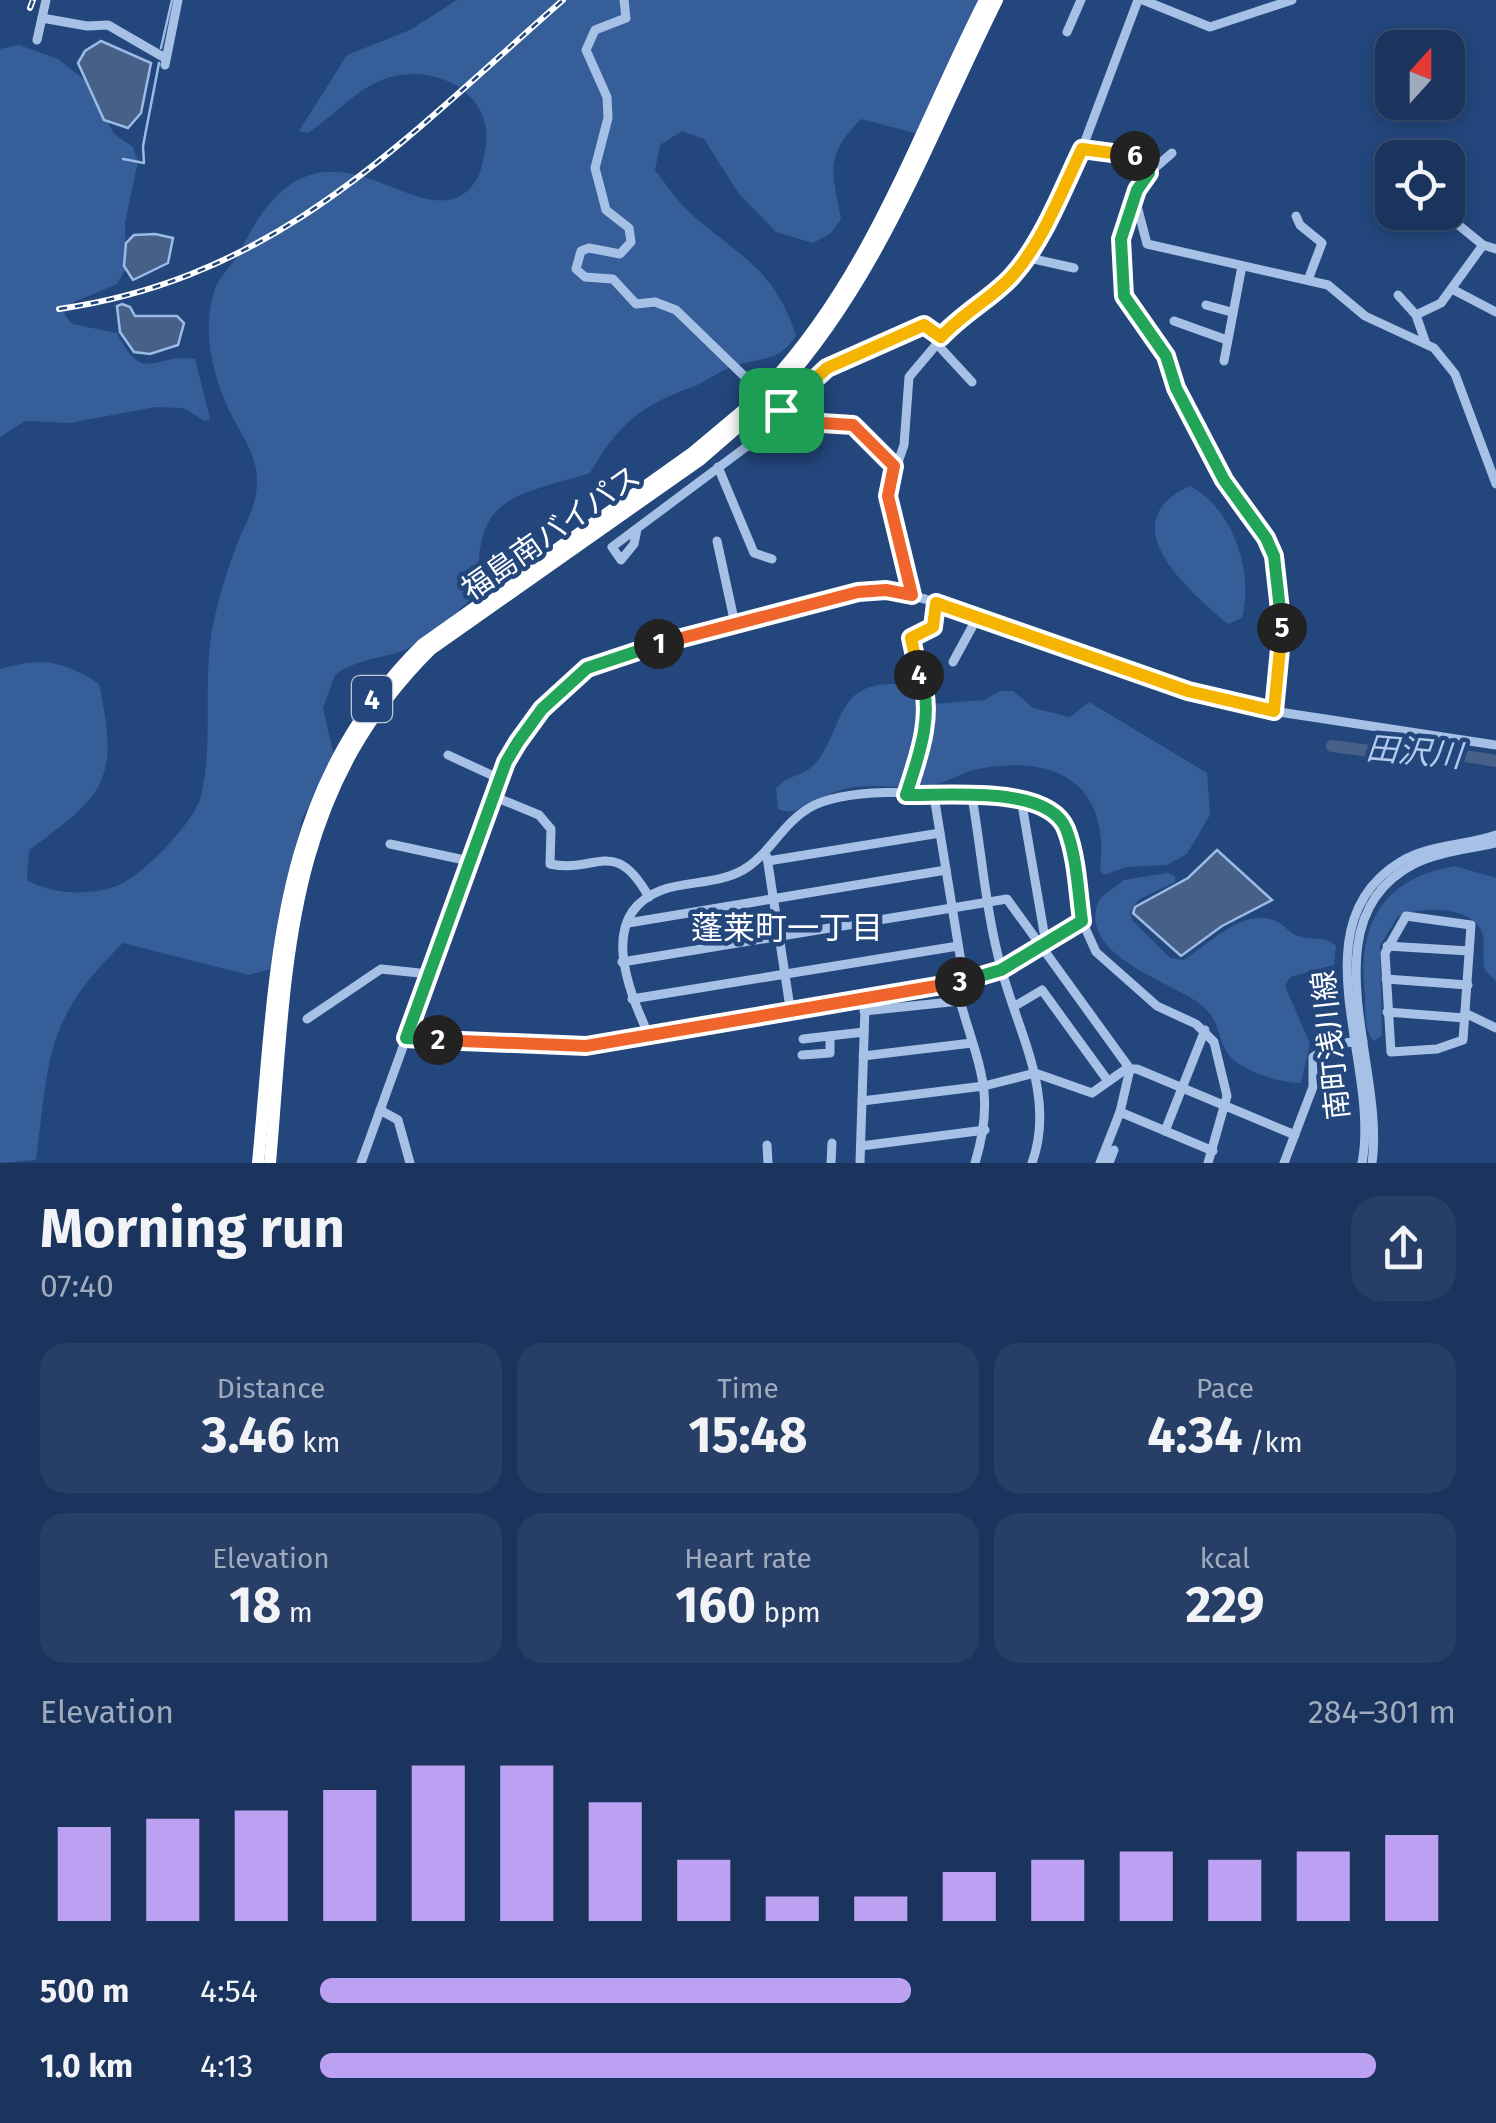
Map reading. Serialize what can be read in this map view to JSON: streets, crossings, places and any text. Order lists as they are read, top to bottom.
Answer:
{
  "streets": {
    "highway": ["福島南バイパス", "4"],
    "street": ["南町浅川線"]
  },
  "districts": ["蓬莱町一丁目"],
  "water": ["田沢川"],
  "north": "top",
  "page": {
    "pins": [
      "6",
      "5",
      "1",
      "4",
      "3",
      "2"
    ],
    "heading": ["Morning run", "07:40"],
    "stats": [
      ["Distance", "3.46 km"],
      ["Time", "15:48"],
      ["Pace", "4:34 /km"],
      ["Elevation", "18 m"],
      ["Heart rate", "160 bpm"],
      ["kcal", "229"]
    ],
    "chart": ["Elevation", "284–301 m"],
    "list": [
      {
        "name": "500 m",
        "note": "4:54"
      },
      {
        "name": "1.0 km",
        "note": "4:13"
      }
    ]
  }
}
